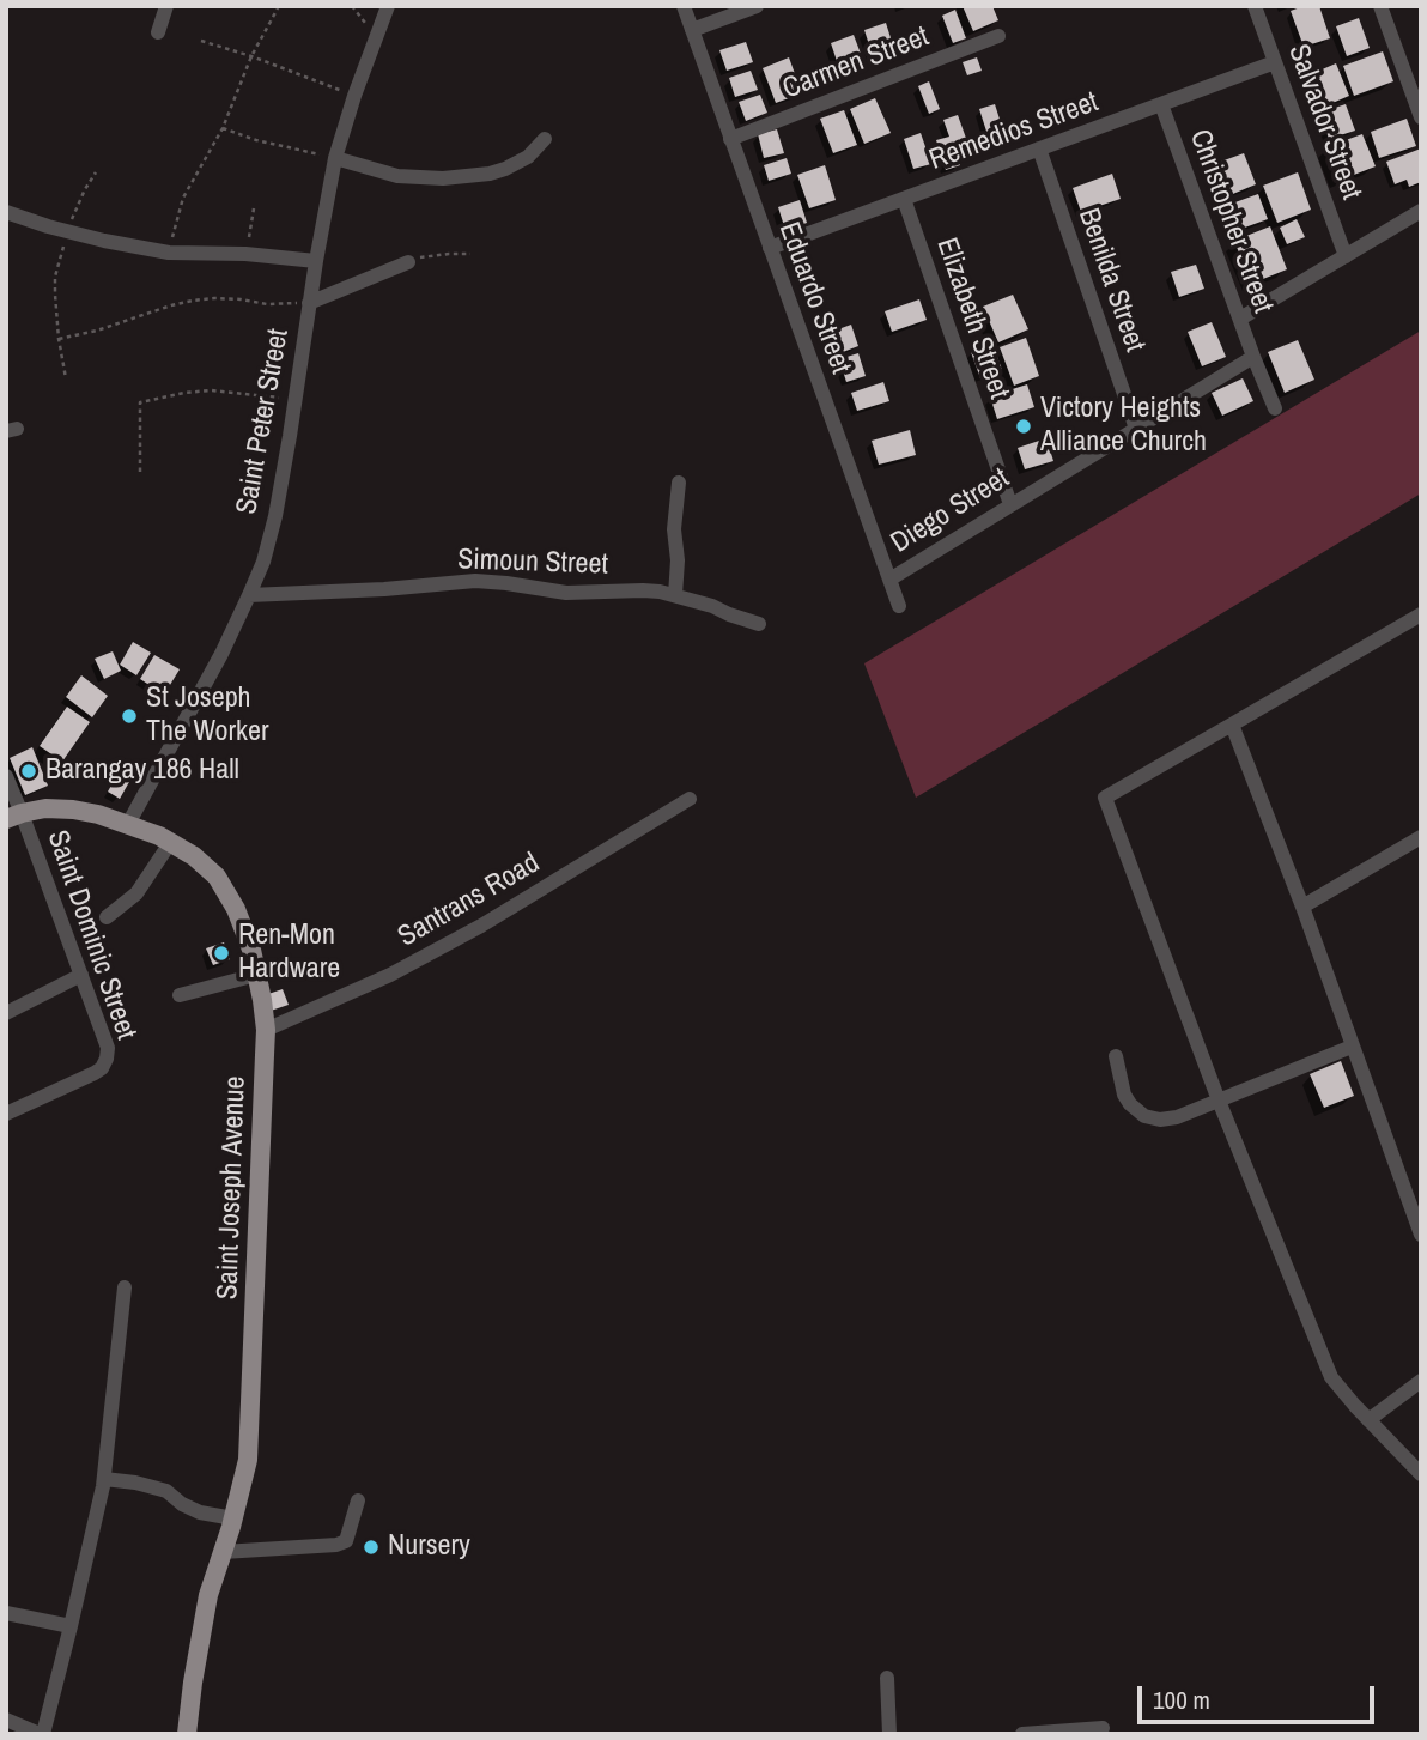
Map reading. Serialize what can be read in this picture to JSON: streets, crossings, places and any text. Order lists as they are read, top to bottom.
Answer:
{
  "streets": {
    "main road": ["Saint Joseph Avenue"],
    "street": [
      "Carmen Street",
      "Salvador Street",
      "Remedios Street",
      "Christopher Street",
      "Benilda Street",
      "Eduardo Street",
      "Elizabeth Street",
      "Saint Peter Street",
      "Diego Street",
      "Simoun Street",
      "Santrans Road",
      "Saint Dominic Street"
    ]
  },
  "crossings": [
    ["Carmen Street", "Eduardo Street"],
    ["Salvador Street", "Remedios Street"],
    ["Remedios Street", "Christopher Street"],
    ["Remedios Street", "Benilda Street"],
    ["Remedios Street", "Eduardo Street"],
    ["Remedios Street", "Elizabeth Street"],
    ["Christopher Street", "Diego Street"],
    ["Benilda Street", "Diego Street"],
    ["Eduardo Street", "Diego Street"],
    ["Elizabeth Street", "Diego Street"],
    ["Saint Peter Street", "Simoun Street"],
    ["Saint Peter Street", "Saint Joseph Avenue"],
    ["Santrans Road", "Saint Joseph Avenue"],
    ["Saint Dominic Street", "Saint Joseph Avenue"]
  ],
  "places": [
    "Victory Heights Alliance Church",
    "St Joseph The Worker",
    "Barangay 186 Hall",
    "Ren-Mon Hardware",
    "Nursery"
  ],
  "scale_bar": "100 m"
}
